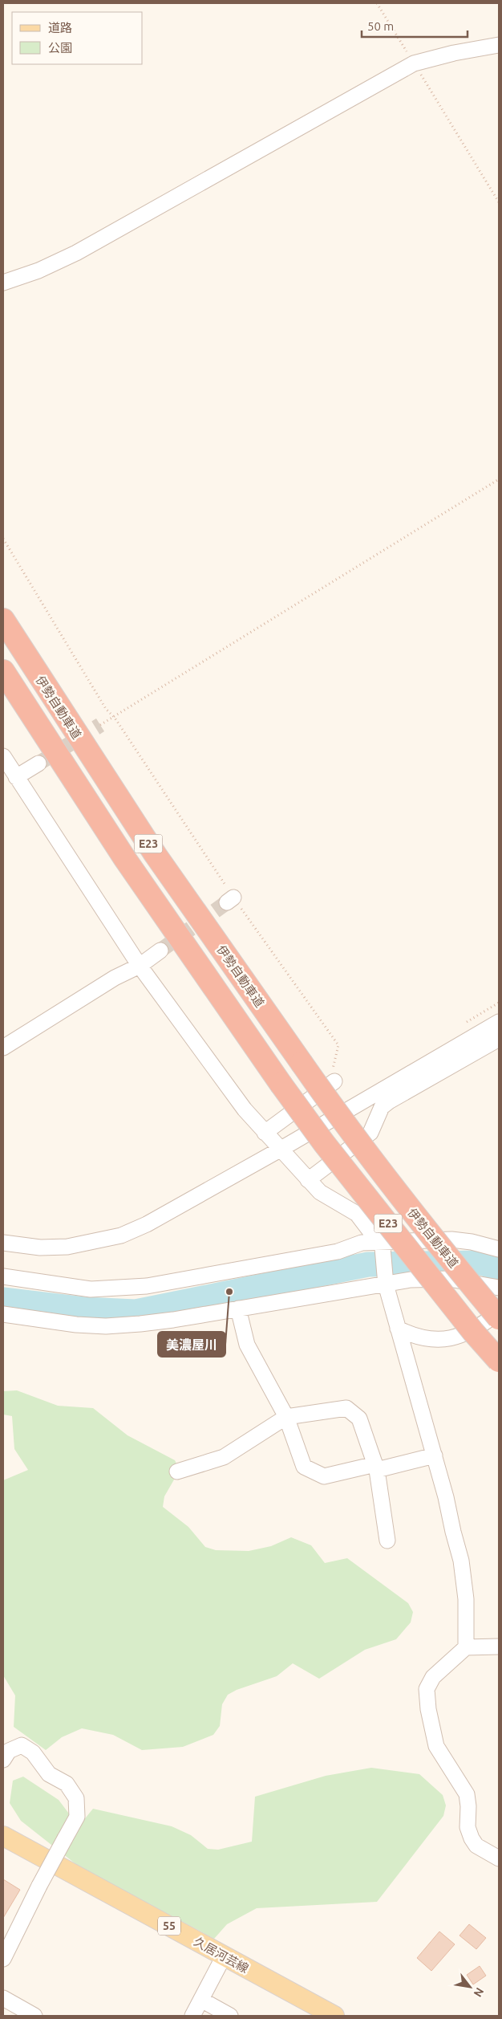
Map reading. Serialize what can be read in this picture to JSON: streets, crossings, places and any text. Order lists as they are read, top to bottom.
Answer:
{
  "streets": {
    "highway": ["伊勢自動車道", "E23"],
    "main road": ["55", "久居河芸線"]
  },
  "places": ["美濃屋川"],
  "legend": ["道路", "公園"],
  "scale_bar": "50 m",
  "north": "bottom right"
}
